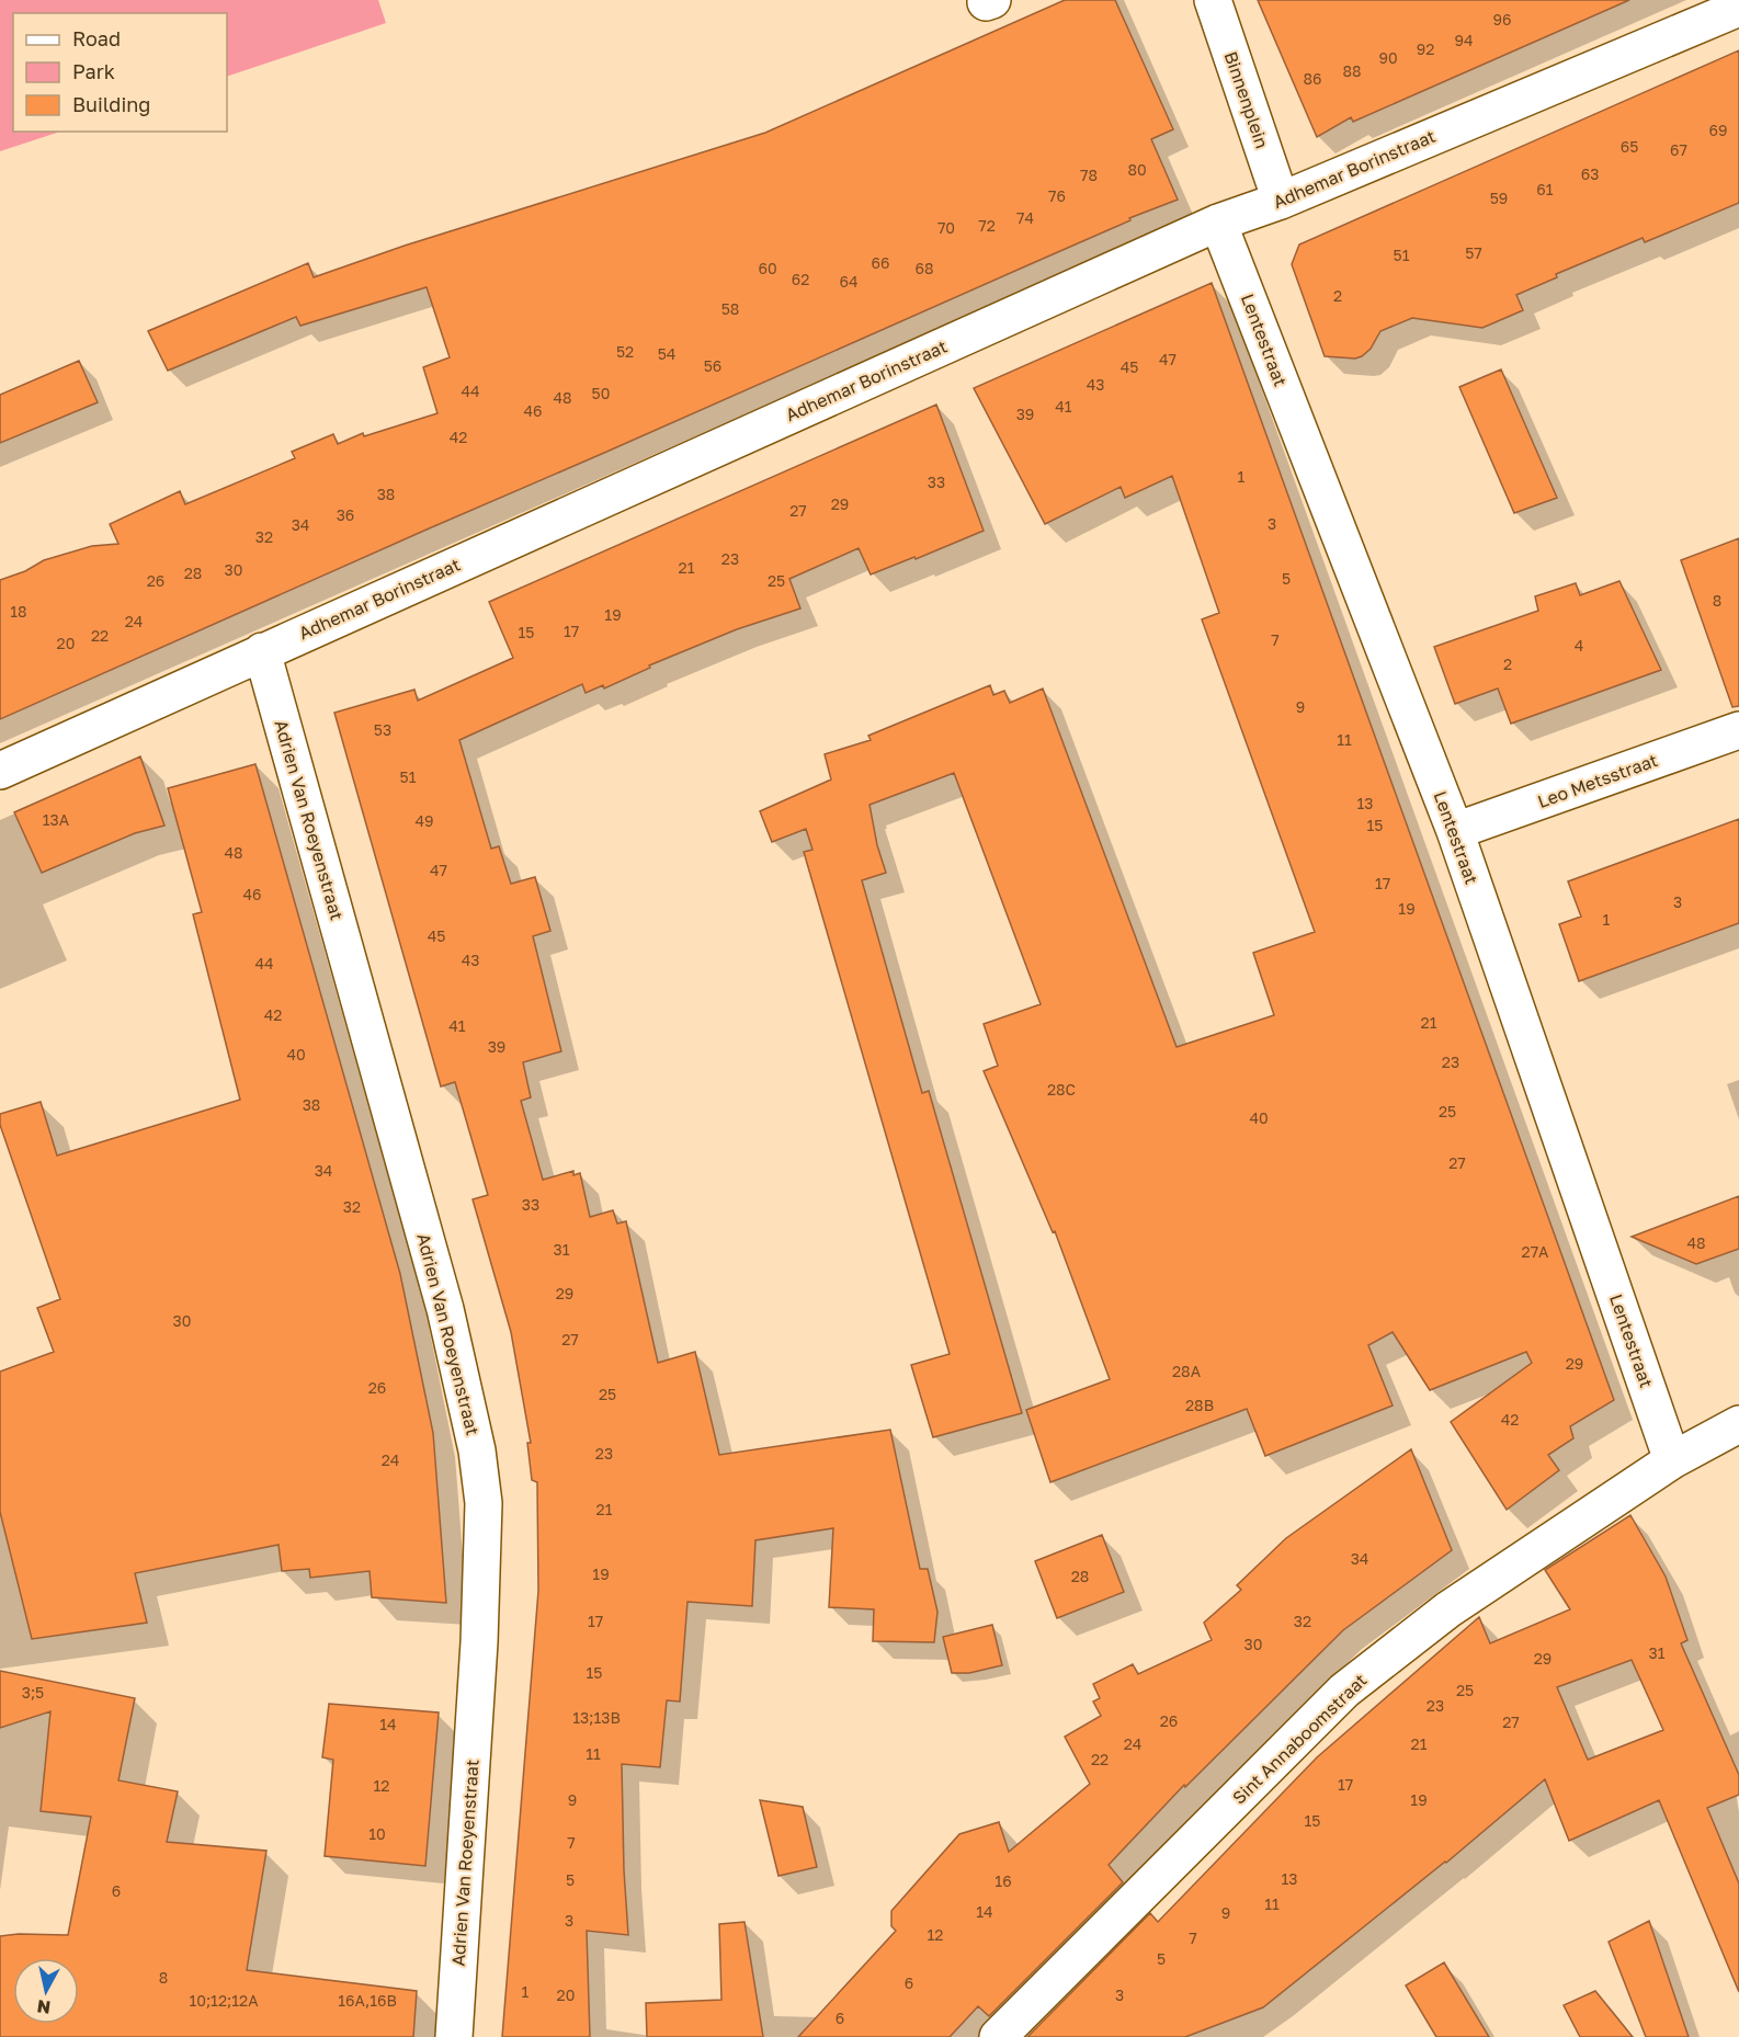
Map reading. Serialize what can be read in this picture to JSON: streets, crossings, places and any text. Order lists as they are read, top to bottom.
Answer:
{
  "streets": {
    "street": [
      "Binnenplein",
      "Adhemar Borinstraat",
      "Lentestraat",
      "Leo Metsstraat",
      "Adrien Van Roeyenstraat",
      "Sint Annaboomstraat"
    ]
  },
  "crossings": [
    ["Binnenplein", "Adhemar Borinstraat"],
    ["Adhemar Borinstraat", "Lentestraat"],
    ["Adhemar Borinstraat", "Adrien Van Roeyenstraat"],
    ["Lentestraat", "Leo Metsstraat"],
    ["Lentestraat", "Sint Annaboomstraat"]
  ],
  "house_numbers": [
    "96",
    "94",
    "92",
    "90",
    "88",
    "86",
    "69",
    "65",
    "67",
    "80",
    "63",
    "78",
    "61",
    "76",
    "59",
    "74",
    "72",
    "70",
    "57",
    "51",
    "66",
    "60",
    "68",
    "62",
    "64",
    "2",
    "58",
    "52",
    "54",
    "47",
    "56",
    "45",
    "43",
    "44",
    "50",
    "48",
    "41",
    "46",
    "39",
    "42",
    "1",
    "33",
    "38",
    "29",
    "27",
    "36",
    "3",
    "34",
    "32",
    "23",
    "21",
    "30",
    "28",
    "5",
    "26",
    "25",
    "8",
    "18",
    "19",
    "24",
    "17",
    "15",
    "22",
    "7",
    "20",
    "4",
    "2",
    "9",
    "53",
    "11",
    "51",
    "13",
    "13A",
    "49",
    "15",
    "48",
    "47",
    "17",
    "46",
    "3",
    "19",
    "1",
    "45",
    "43",
    "44",
    "42",
    "21",
    "41",
    "39",
    "40",
    "23",
    "28C",
    "38",
    "25",
    "40",
    "27",
    "34",
    "33",
    "32",
    "48",
    "31",
    "27A",
    "29",
    "30",
    "27",
    "29",
    "28A",
    "26",
    "25",
    "28B",
    "42",
    "23",
    "24",
    "21",
    "34",
    "19",
    "28",
    "17",
    "32",
    "30",
    "31",
    "29",
    "15",
    "25",
    "3;5",
    "23",
    "13;13B",
    "26",
    "27",
    "14",
    "24",
    "21",
    "11",
    "22",
    "17",
    "12",
    "9",
    "19",
    "15",
    "10",
    "7",
    "13",
    "5",
    "16",
    "6",
    "11",
    "14",
    "9",
    "3",
    "12",
    "7",
    "5",
    "8",
    "6",
    "1",
    "20",
    "3",
    "10;12;12A",
    "16A,16B",
    "6"
  ],
  "legend": ["Road", "Park", "Building"],
  "north": "bottom"
}
